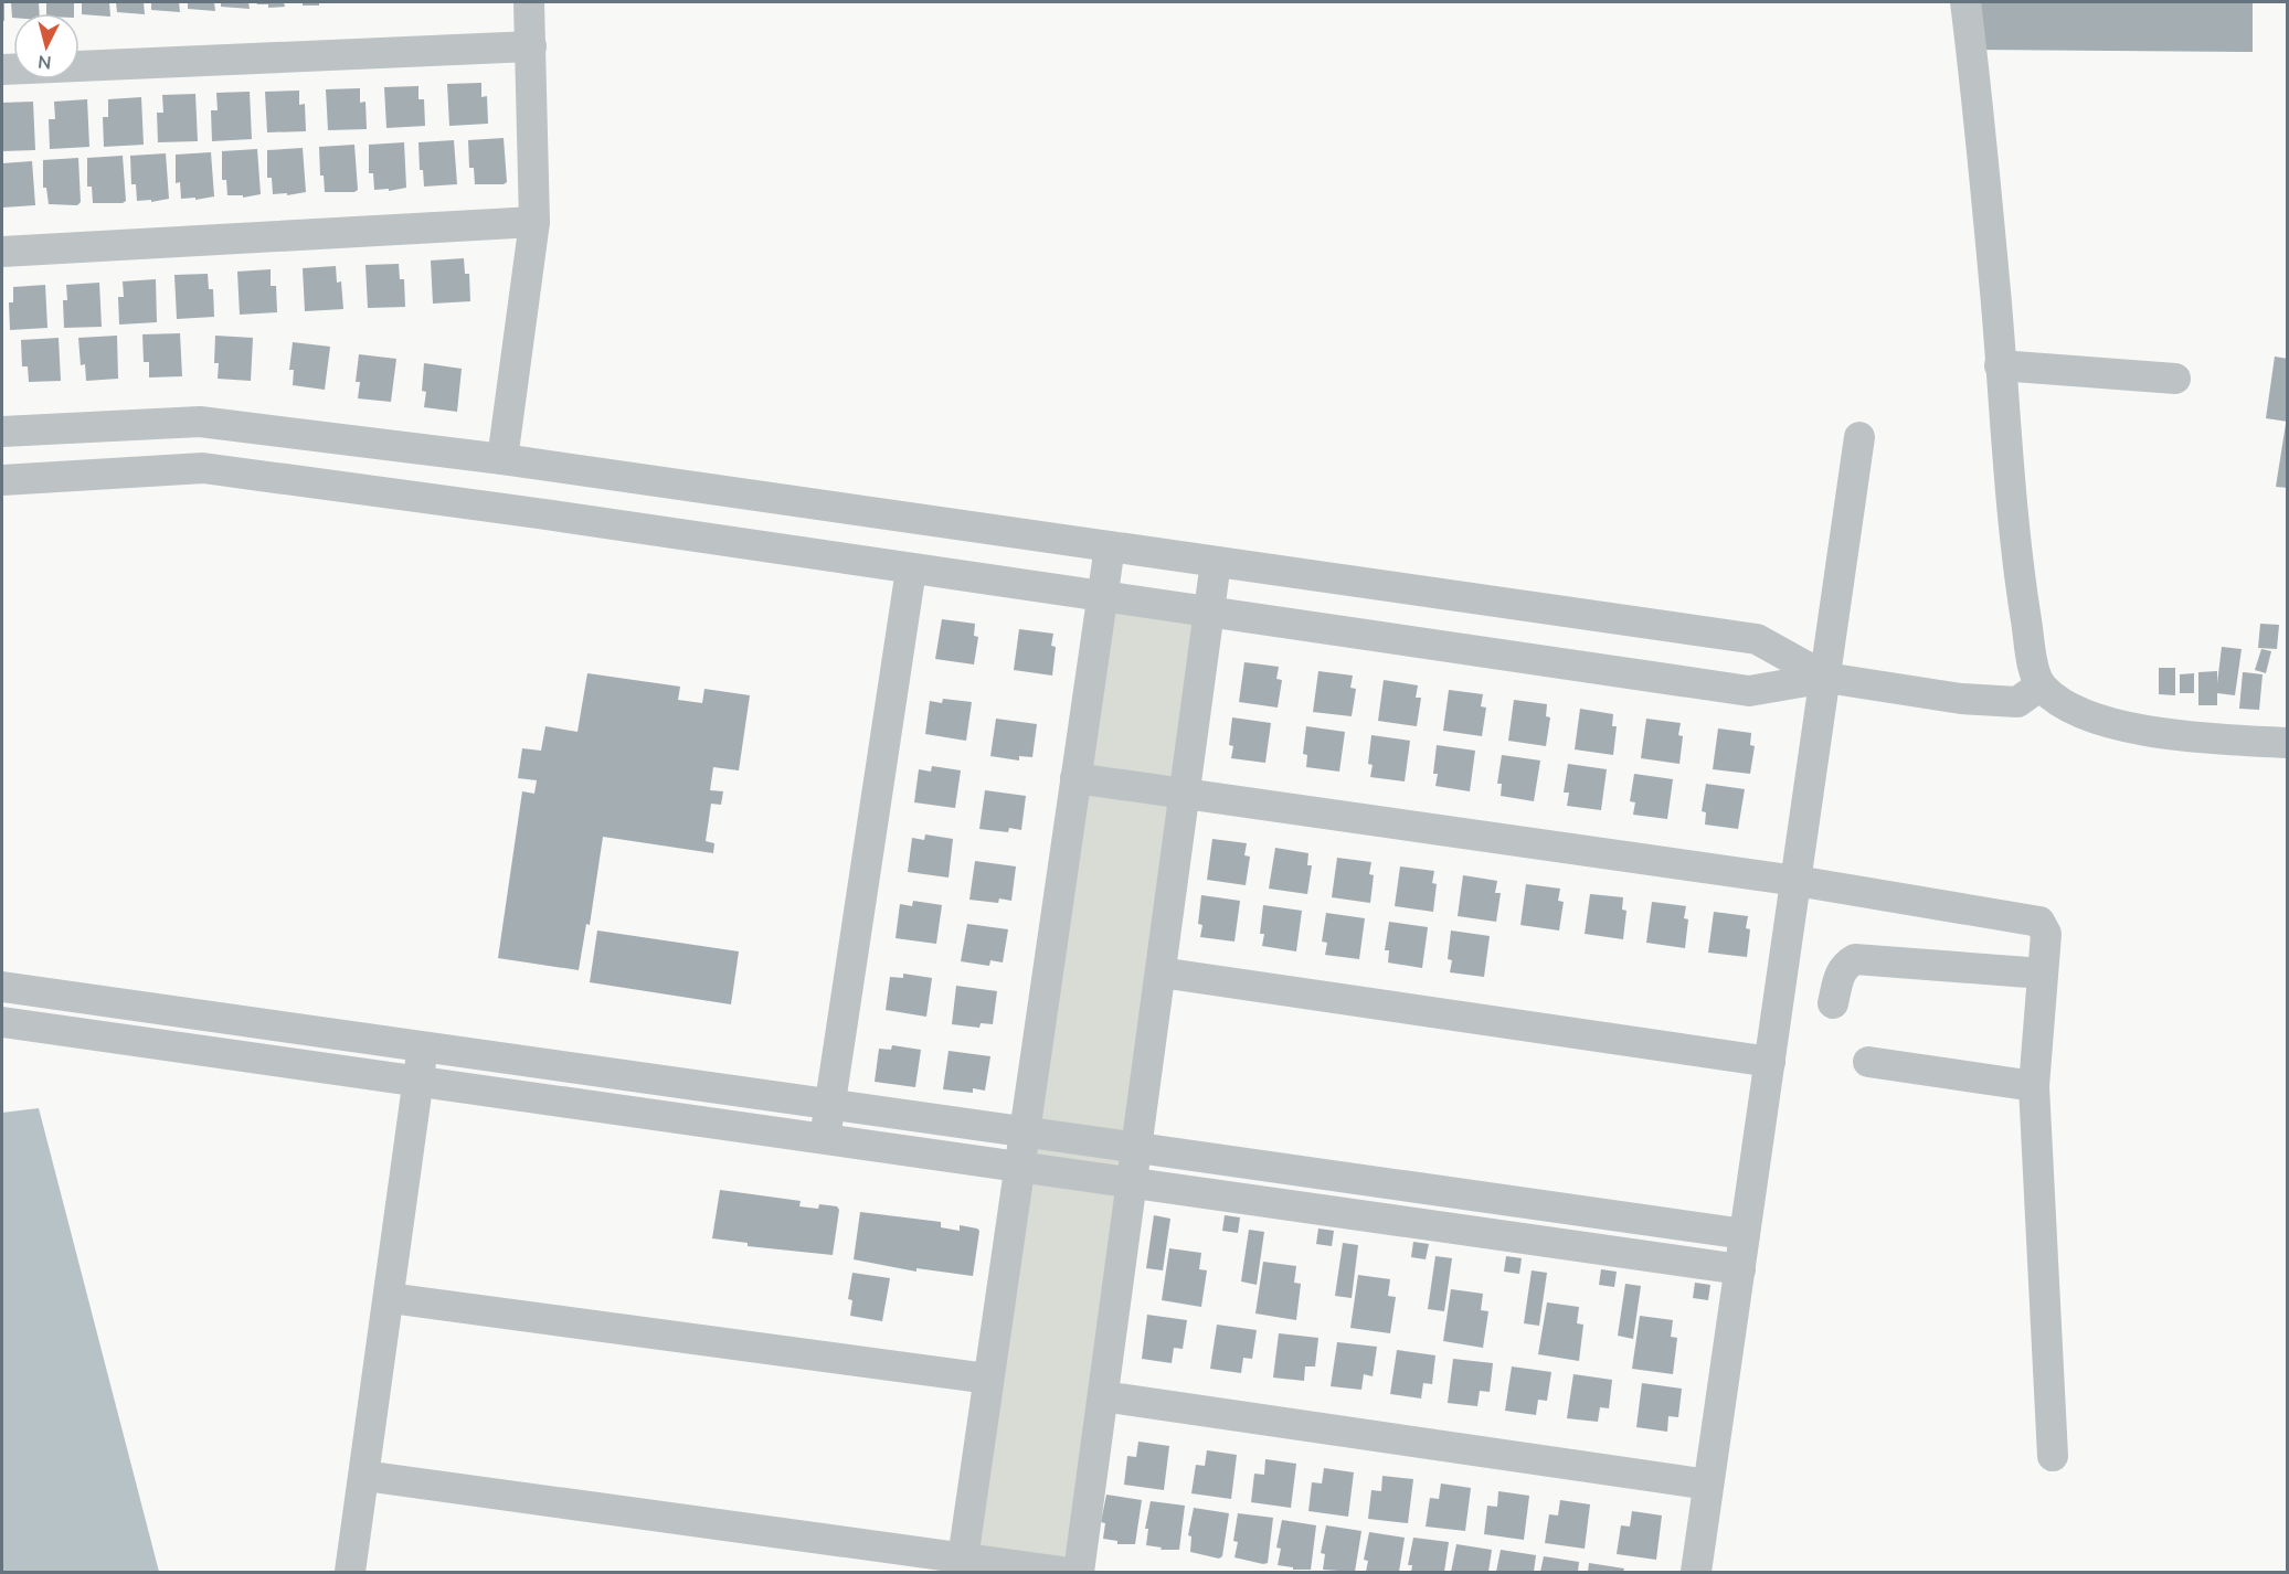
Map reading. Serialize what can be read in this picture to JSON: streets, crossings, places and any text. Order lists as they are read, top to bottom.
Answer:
{
  "north": "bottom"
}
